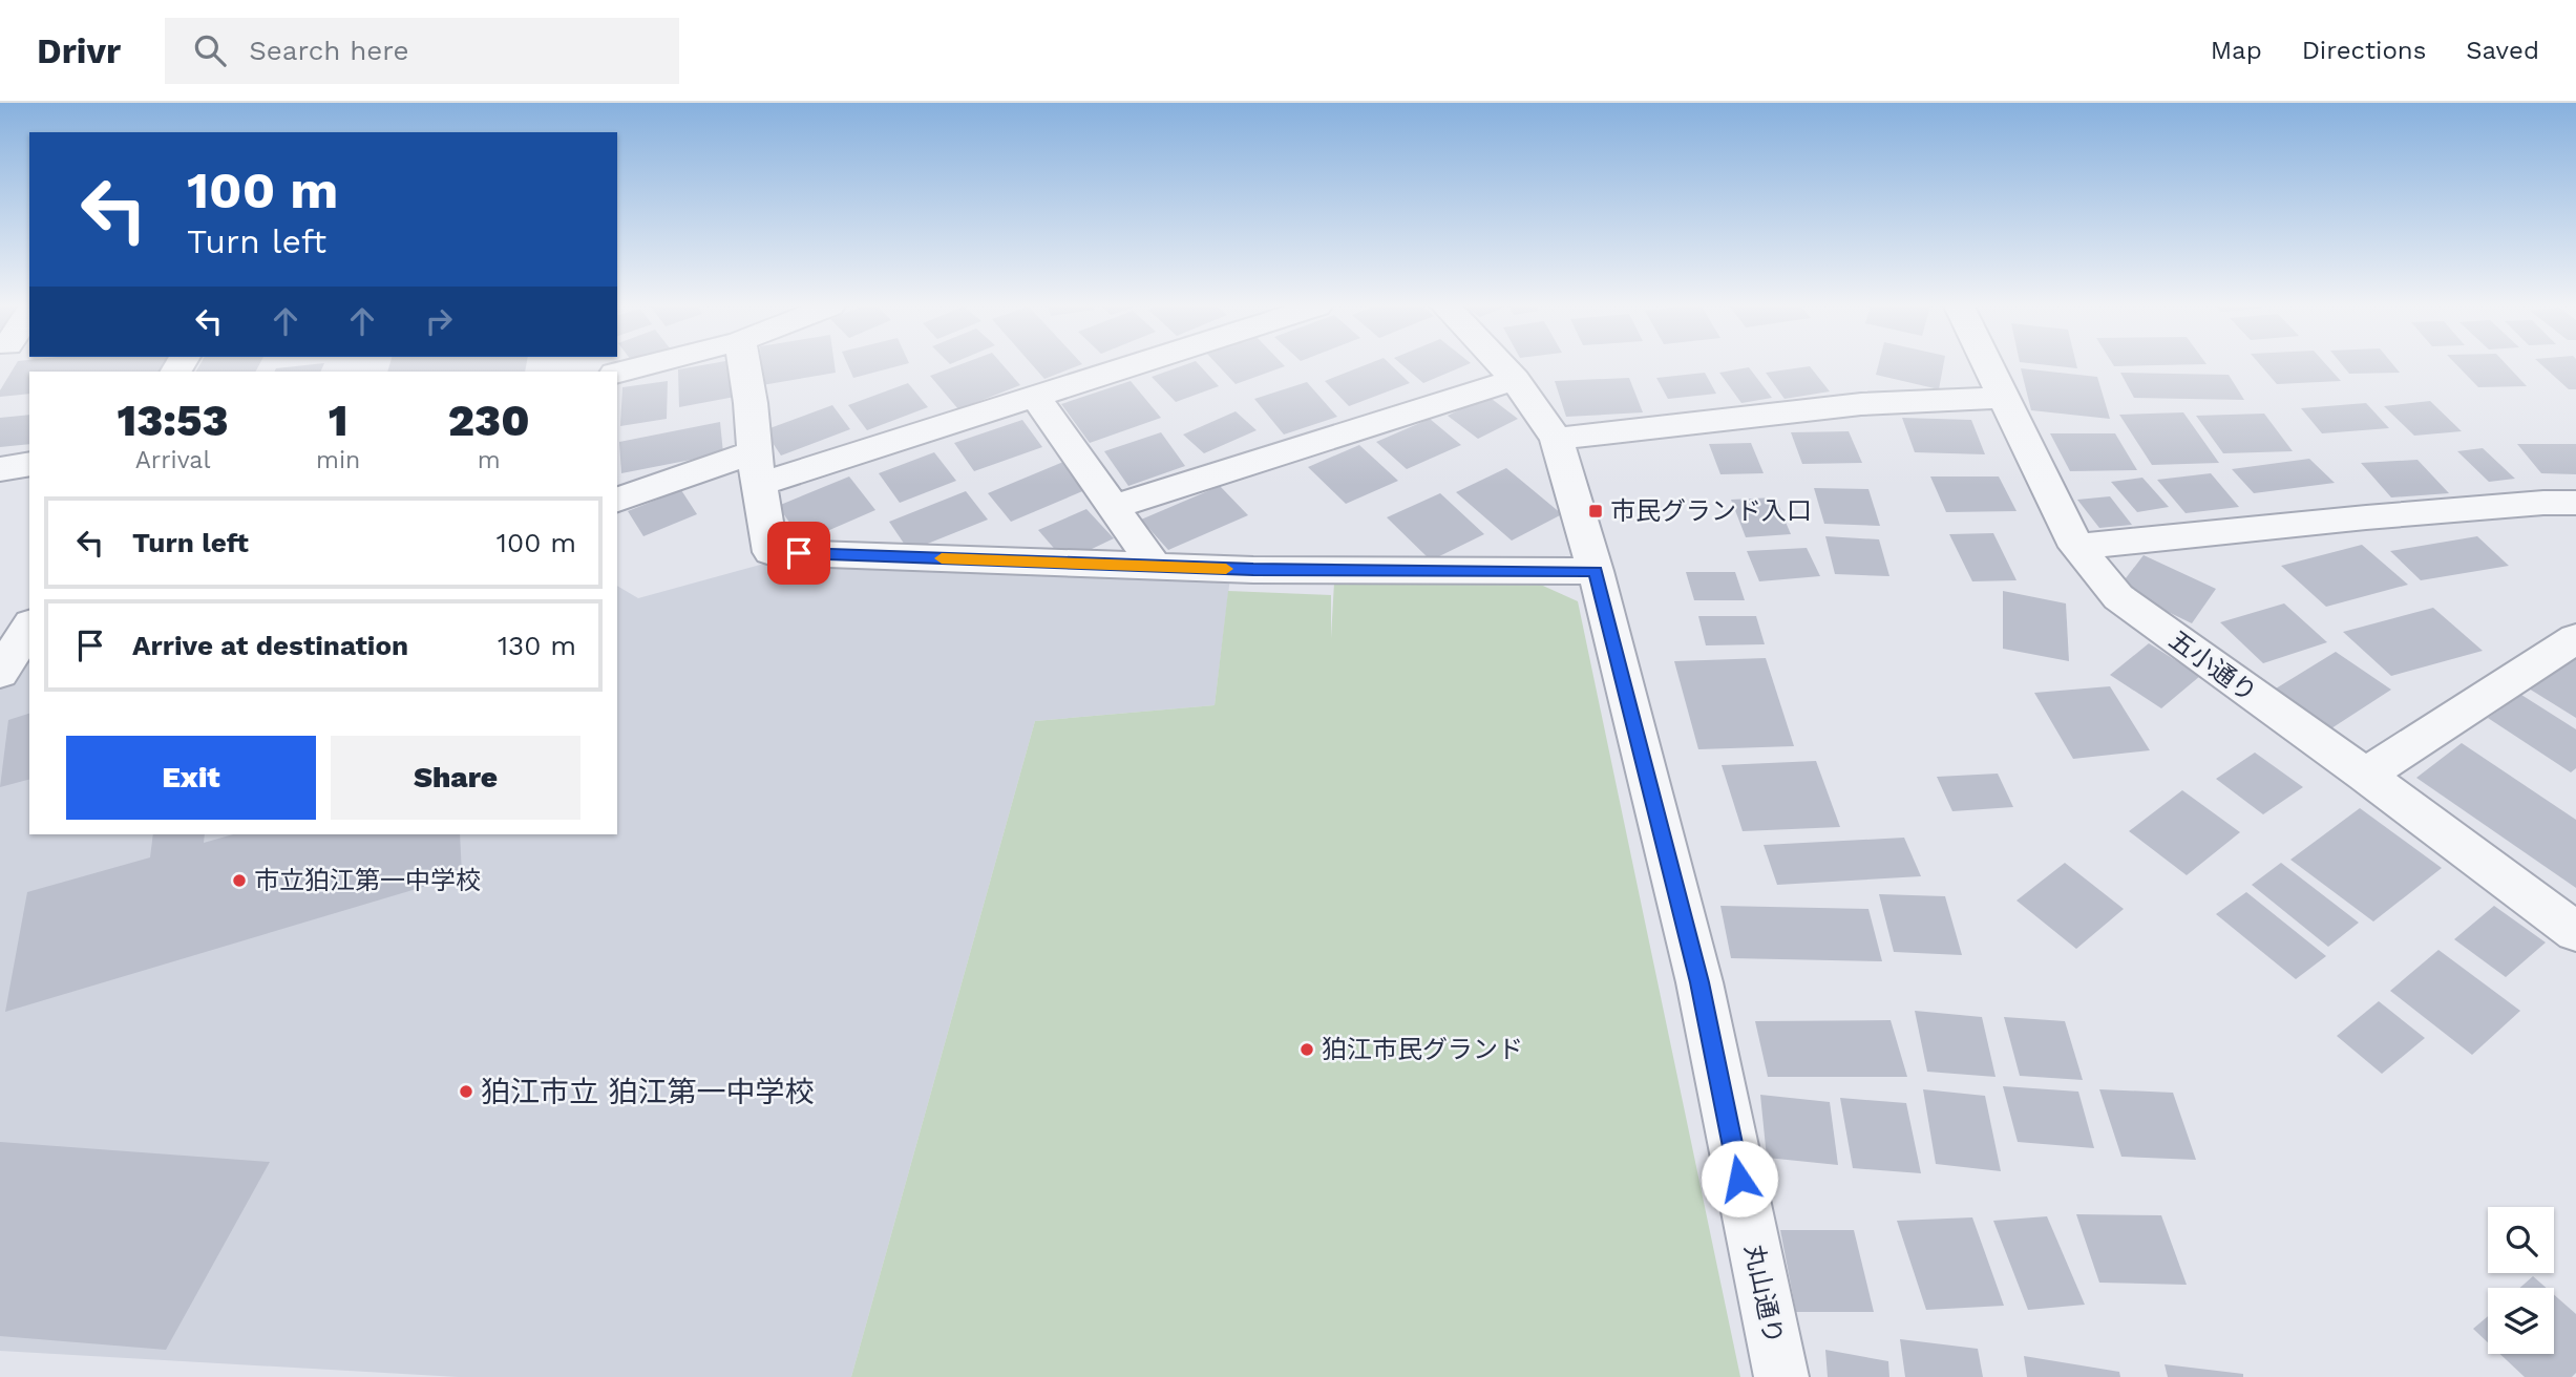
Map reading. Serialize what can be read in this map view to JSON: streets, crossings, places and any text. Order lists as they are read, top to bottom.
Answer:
{
  "streets": {
    "street": ["五小通り", "丸山通り"]
  },
  "places": {
    "transit": ["市民グランド入口"],
    "other": ["市立狛江第一中学校", "狛江市民グランド", "狛江市立 狛江第一中学校"]
  },
  "page": {
    "header": "Drivr",
    "search": "Search here",
    "nav": ["Map", "Directions", "Saved"],
    "turn": ["100 m", "Turn left"],
    "eta": [
      "13:53",
      "Arrival",
      "1",
      "min",
      "230",
      "m"
    ],
    "list": [
      {
        "name": "Turn left",
        "value": "100 m"
      },
      {
        "name": "Arrive at destination",
        "value": "130 m"
      }
    ],
    "buttons": ["Exit", "Share"]
  }
}
